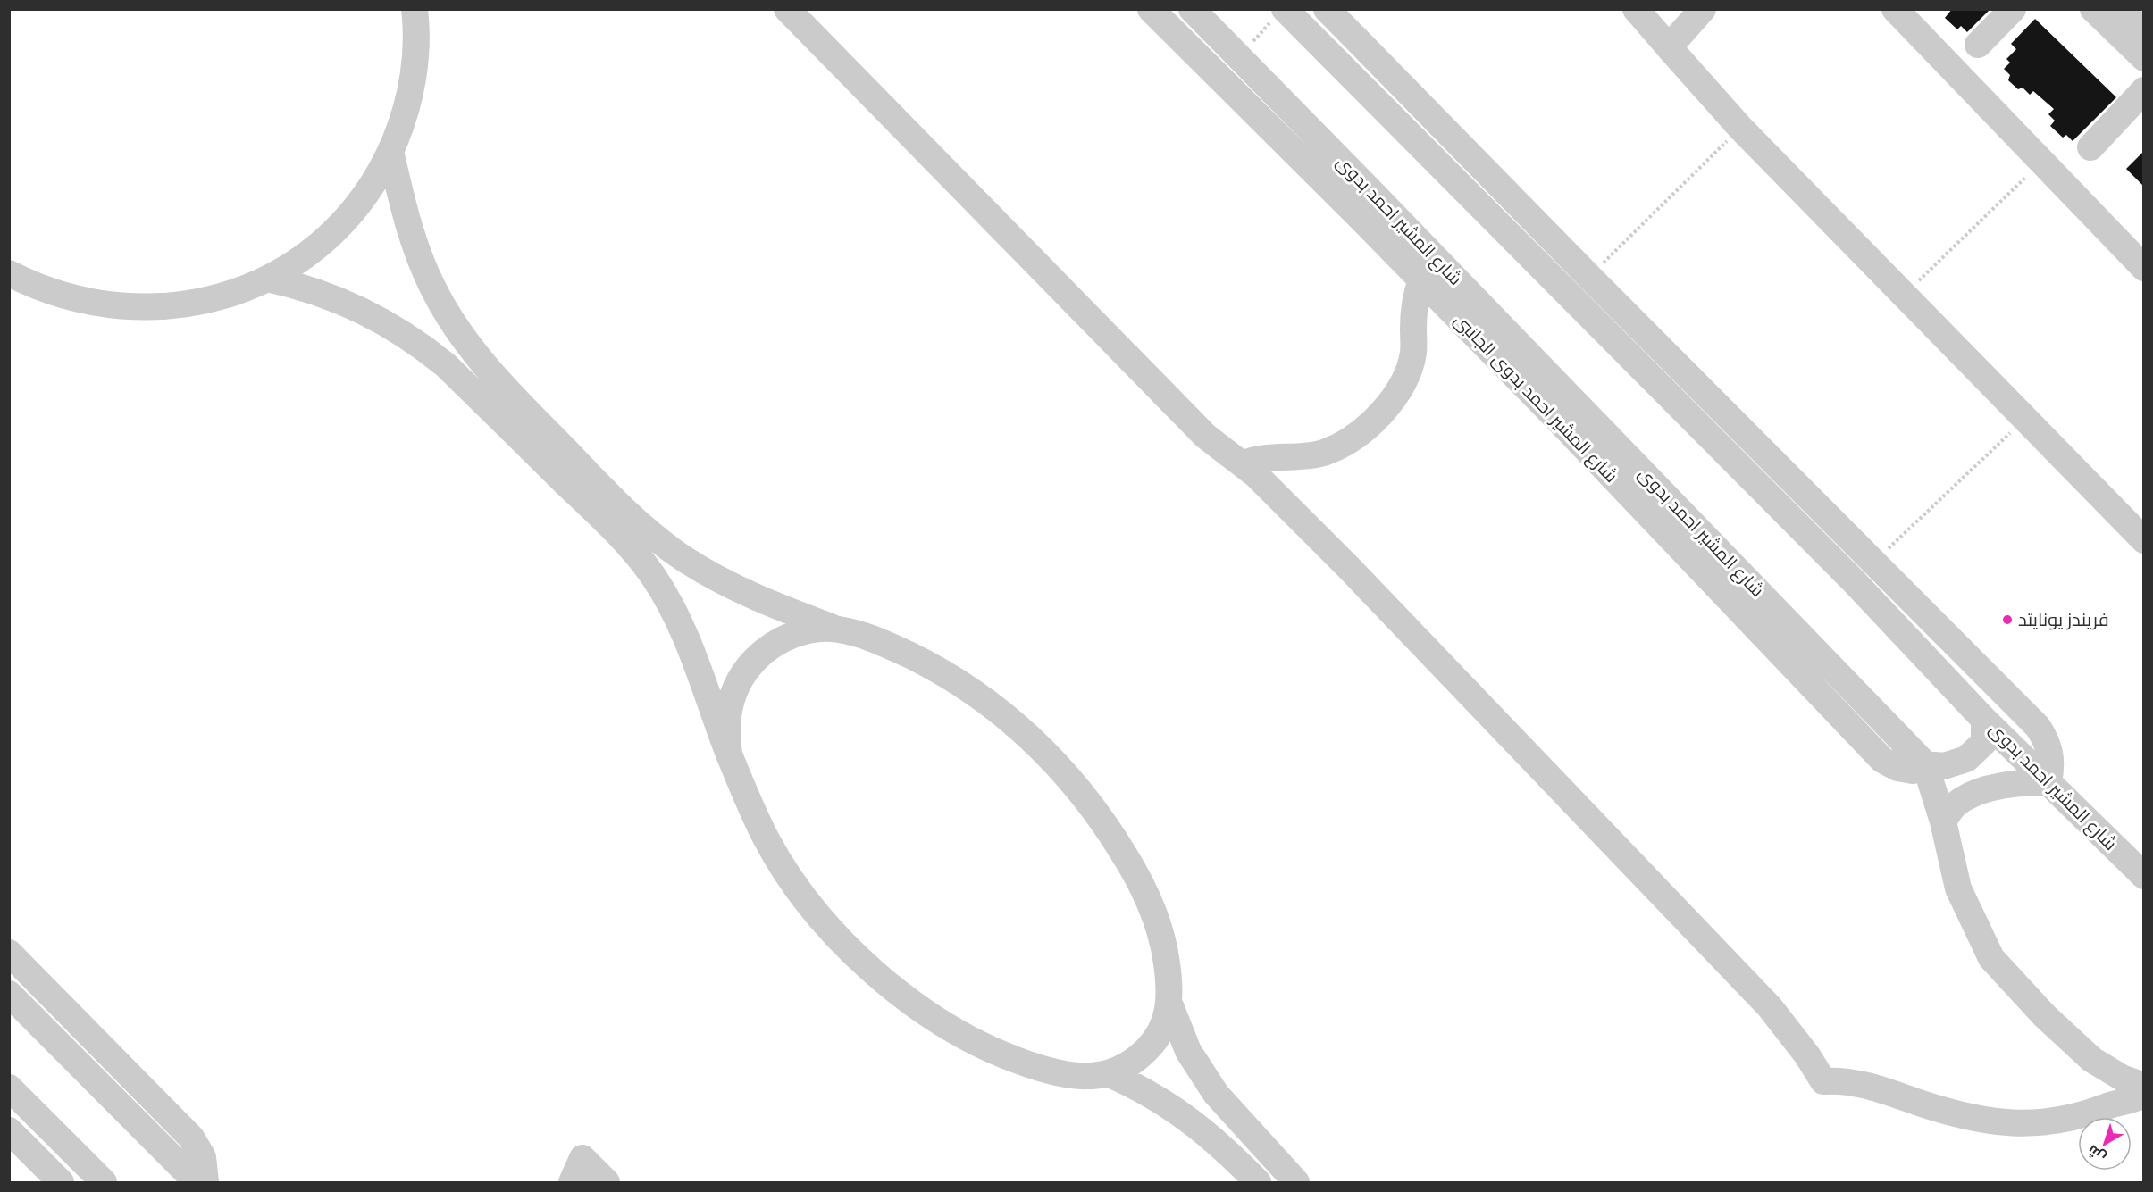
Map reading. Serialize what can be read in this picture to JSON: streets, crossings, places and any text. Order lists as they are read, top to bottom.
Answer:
{
  "streets": {
    "street": ["شارع المشير احمد بدوى", "شارع المشير احمد بدوى الجانبى"]
  },
  "crossings": [
    ["شارع المشير احمد بدوى", "شارع المشير احمد بدوى الجانبى"]
  ],
  "places": ["فريندز يونايتد"],
  "north": "bottom left"
}
